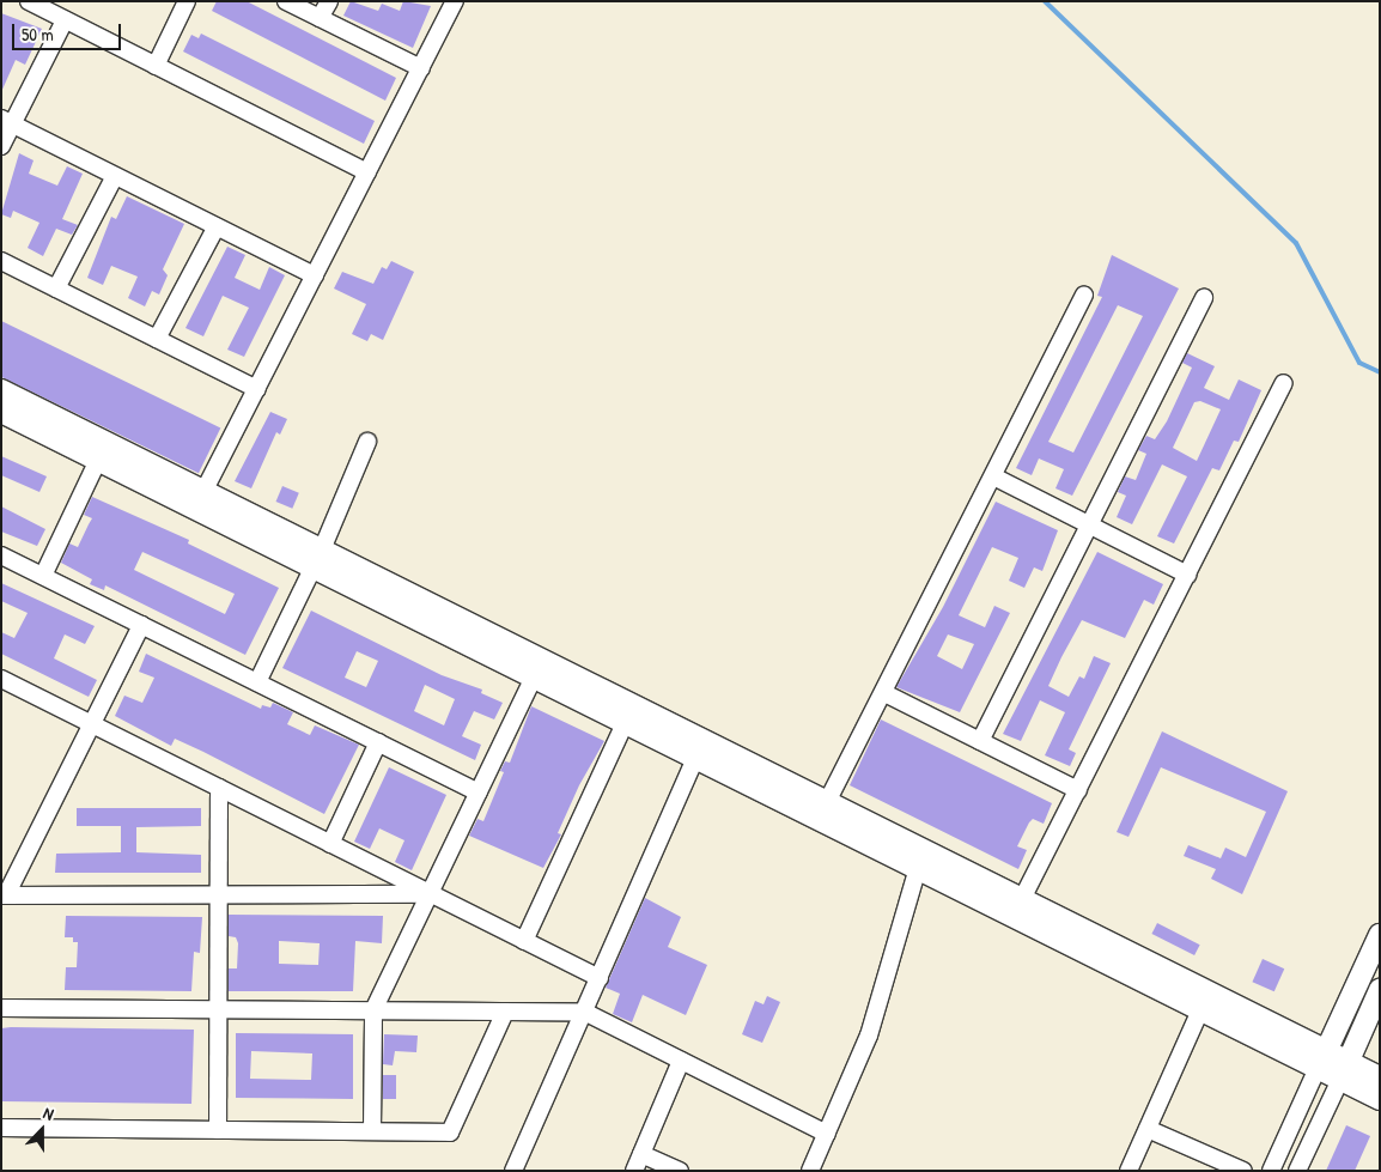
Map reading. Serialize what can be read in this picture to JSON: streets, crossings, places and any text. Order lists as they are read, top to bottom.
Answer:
{
  "scale_bar": "50 m",
  "north": "top"
}
